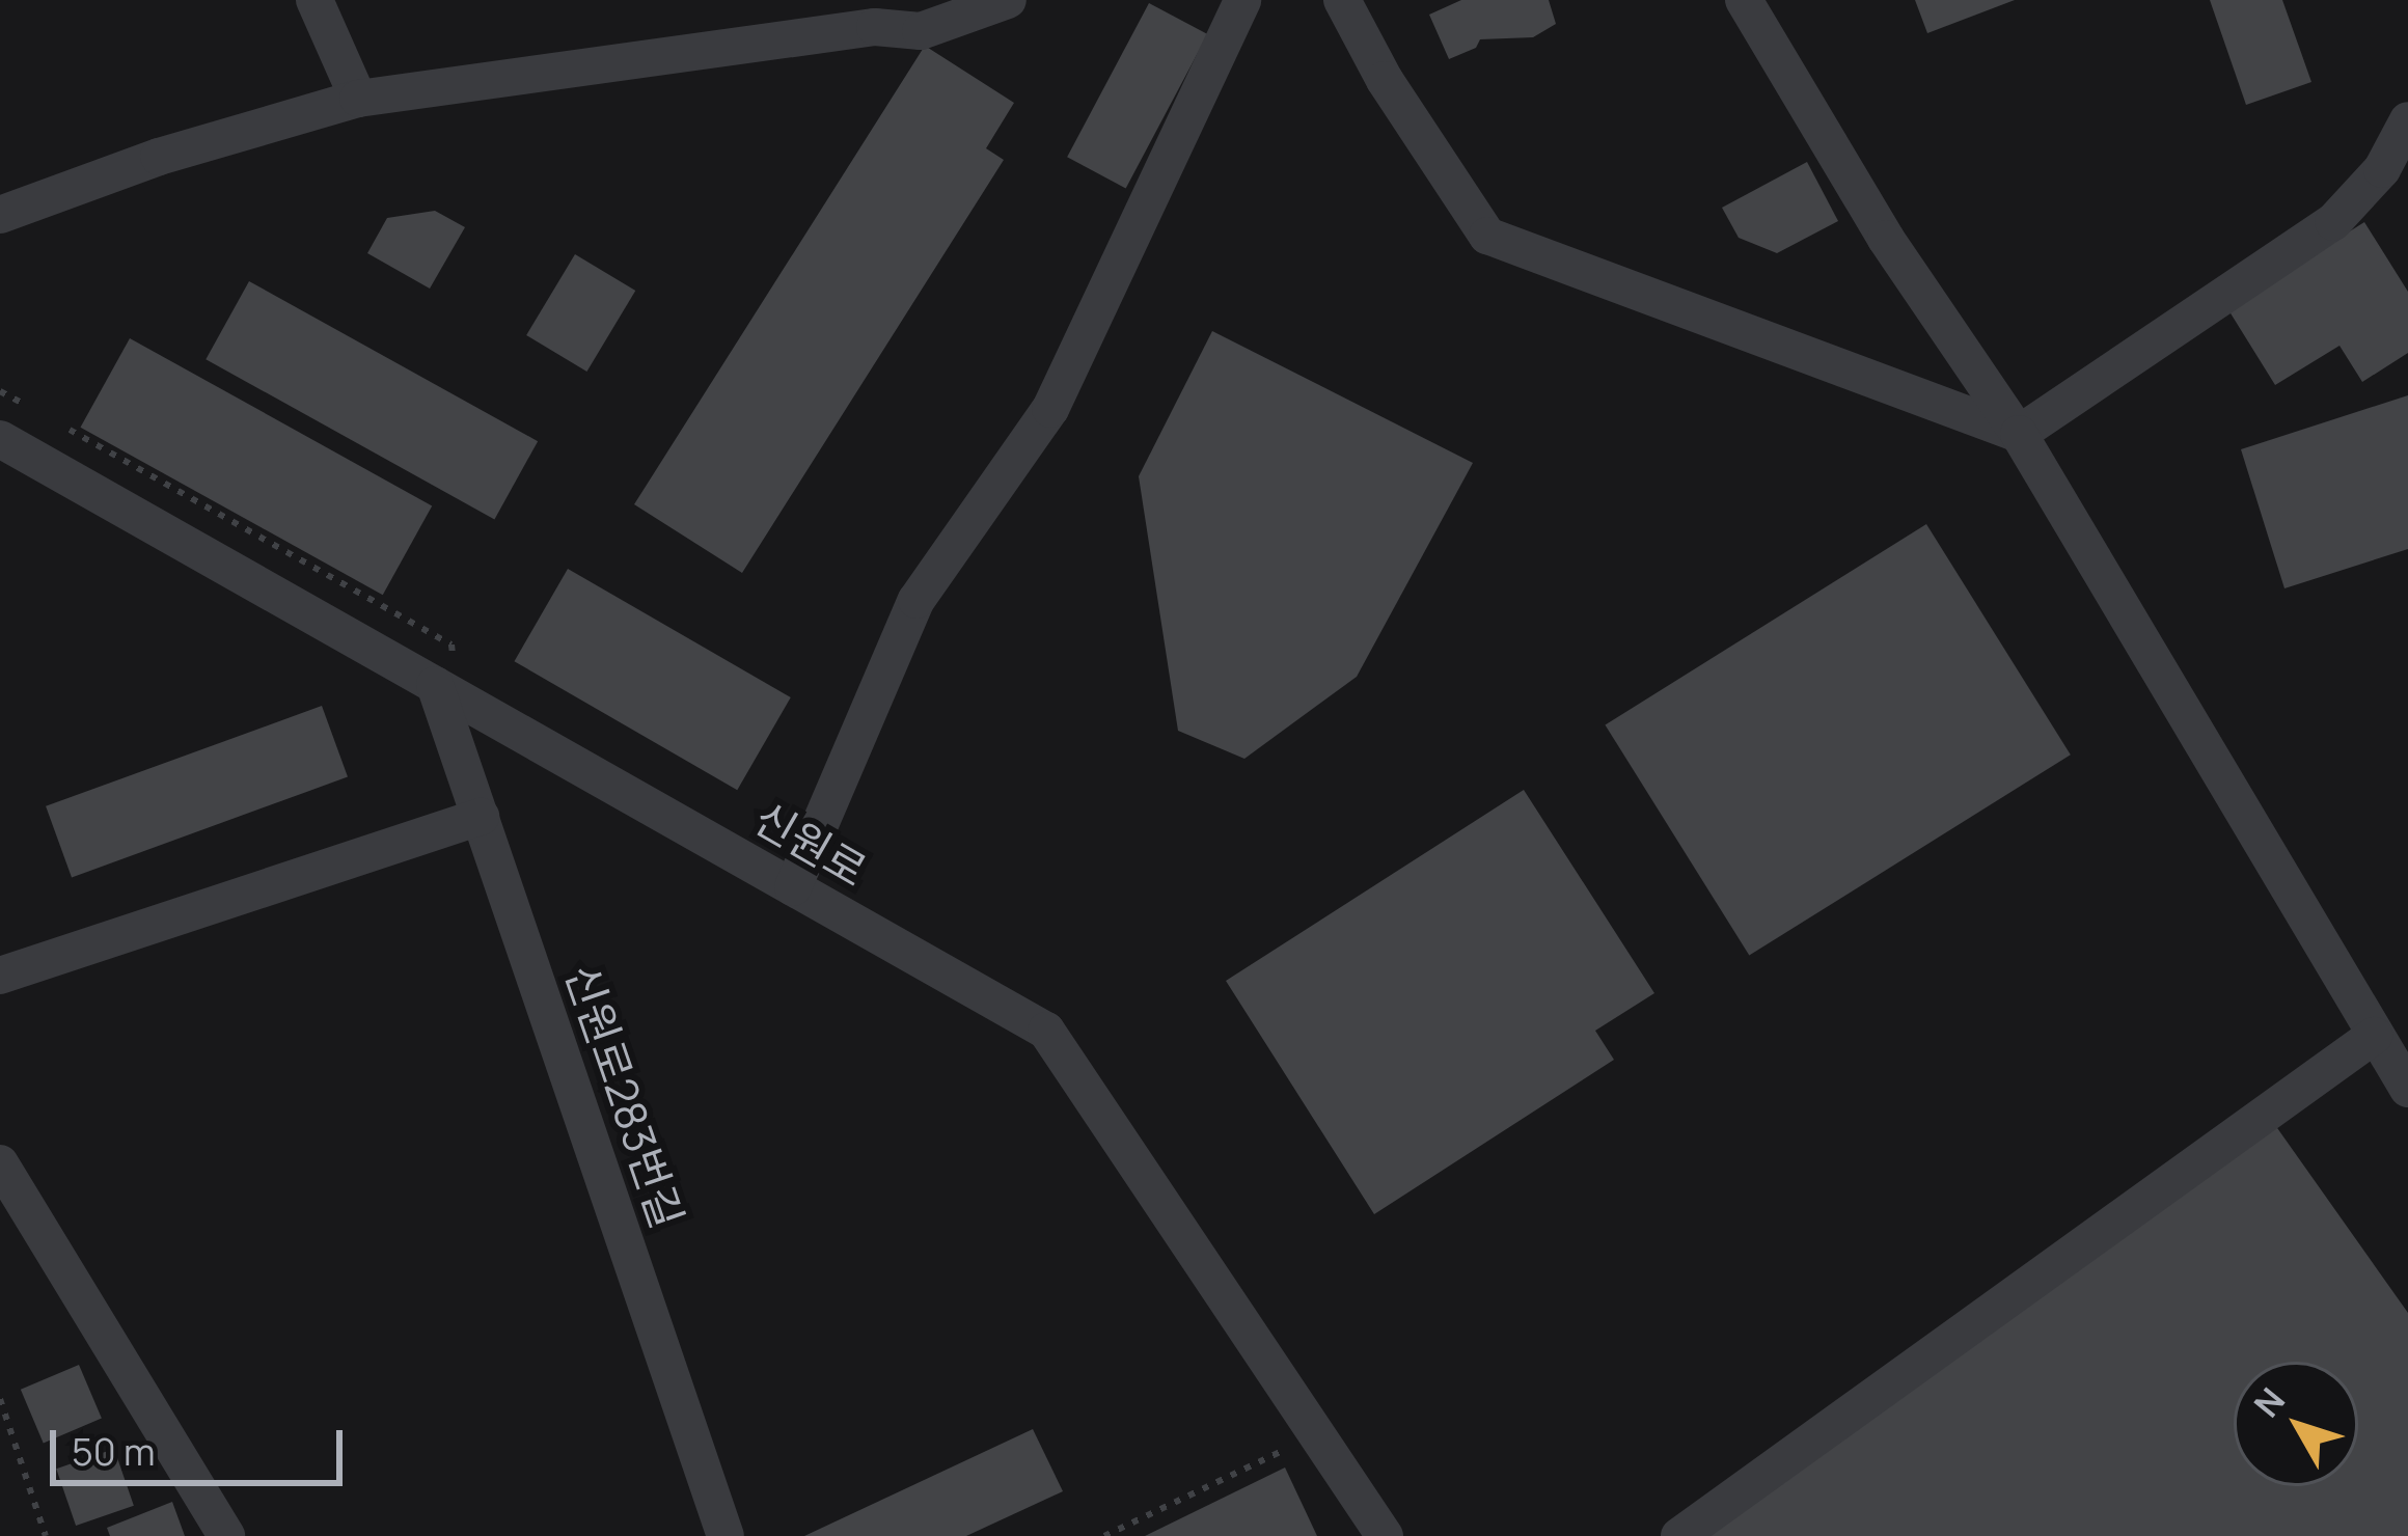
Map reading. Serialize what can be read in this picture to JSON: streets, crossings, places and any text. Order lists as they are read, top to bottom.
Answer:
{
  "streets": {
    "street": ["신원로", "신원로283번길"]
  },
  "crossings": [
    ["신원로", "신원로283번길"]
  ],
  "scale_bar": "50 m",
  "north": "top left"
}
